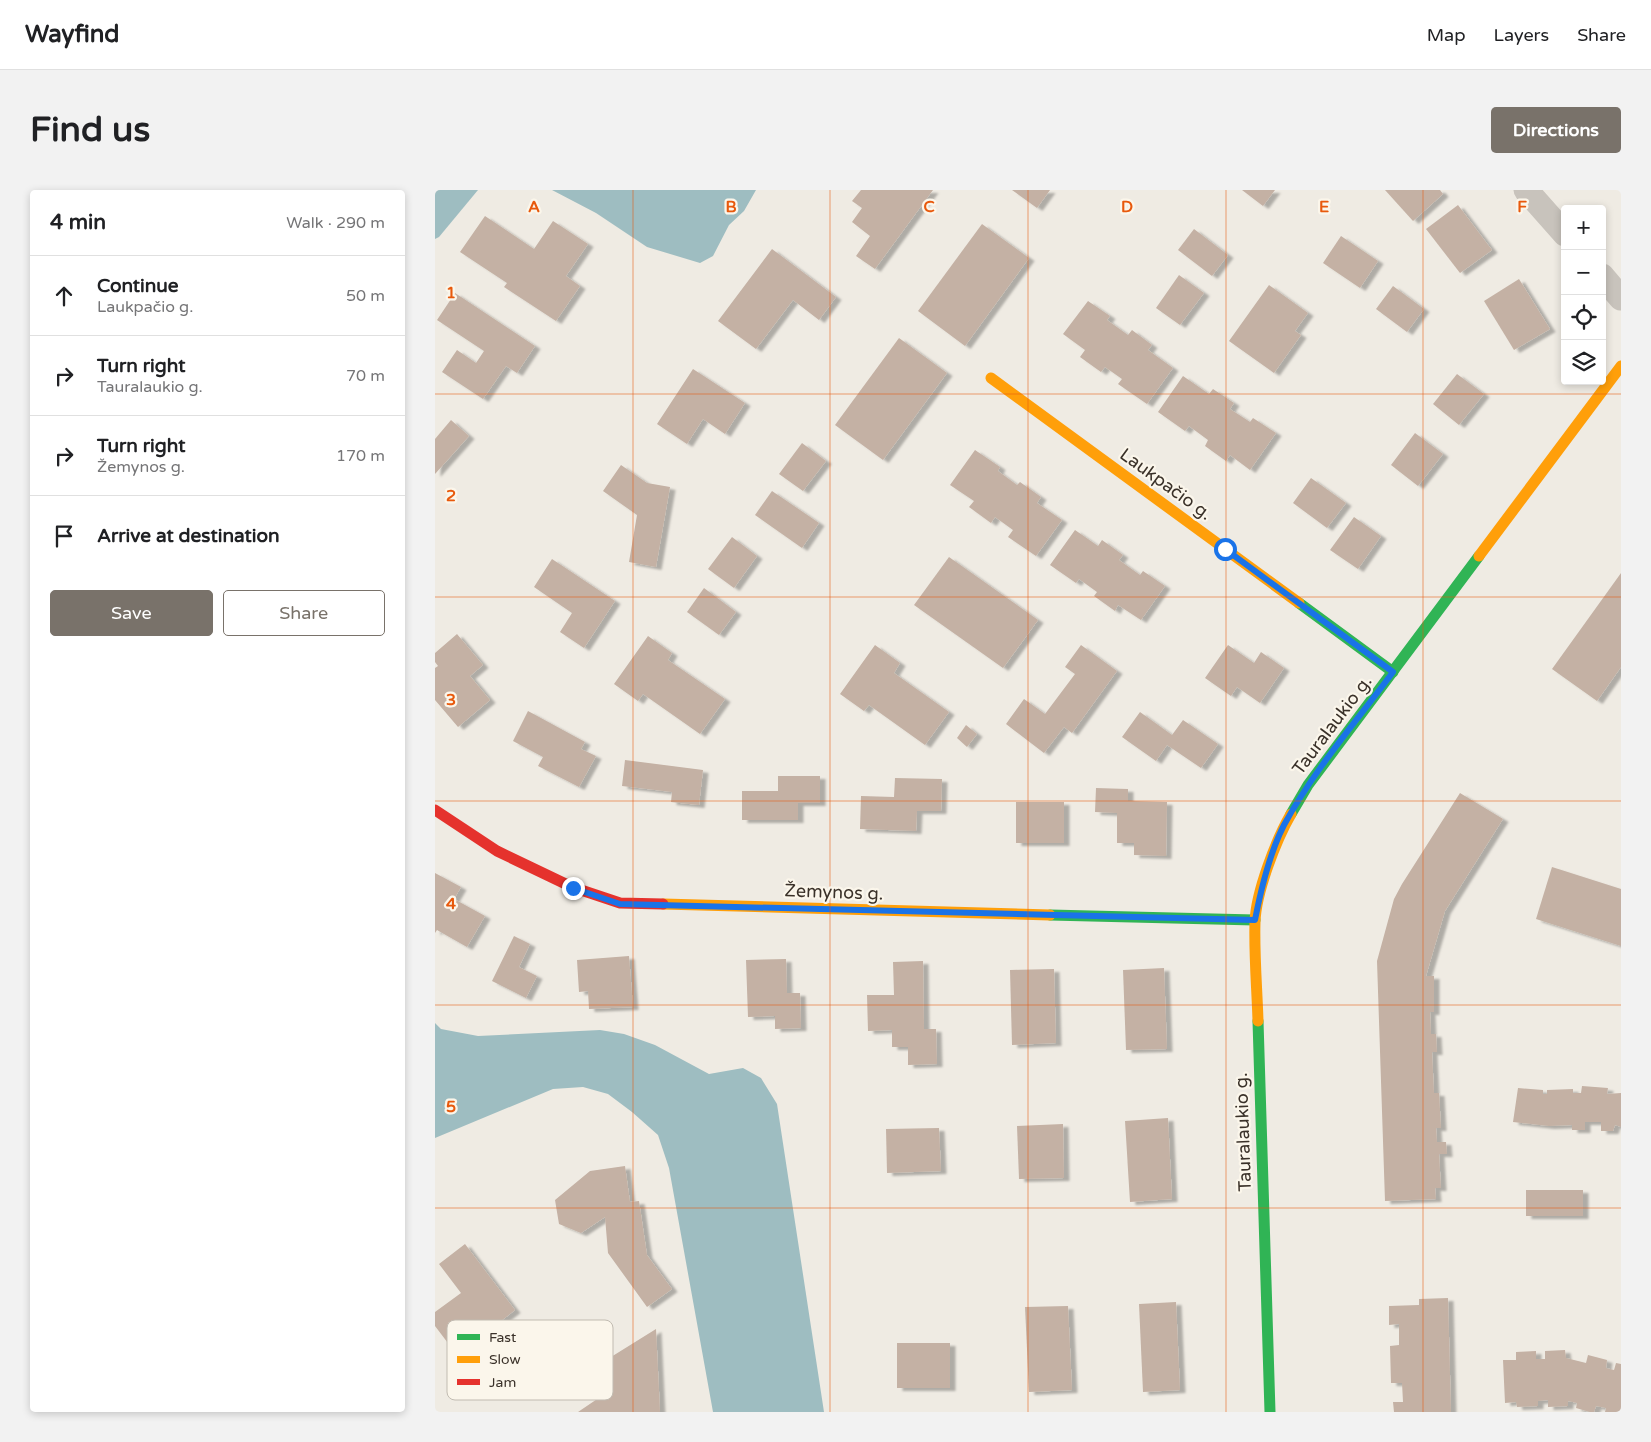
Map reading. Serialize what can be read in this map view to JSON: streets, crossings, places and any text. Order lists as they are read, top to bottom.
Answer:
{
  "streets": {
    "street": ["Laukpačio g.", "Tauralaukio g.", "Žemynos g."]
  },
  "crossings": [
    ["Laukpačio g.", "Tauralaukio g."],
    ["Tauralaukio g.", "Žemynos g."]
  ],
  "legend": ["Fast", "Slow", "Jam"],
  "page": {
    "header": "Wayfind",
    "nav": ["Map", "Layers", "Share"],
    "buttons": [
      "Directions",
      ["Save", "Share"]
    ],
    "title": "Find us",
    "heading": ["4 min", "Walk · 290 m"],
    "map_buttons": ["+", "−"],
    "list": [
      ["Continue", "Laukpačio g.", "50 m"],
      ["Turn right", "Tauralaukio g.", "70 m"],
      ["Turn right", "Žemynos g.", "170 m"],
      "Arrive at destination"
    ]
  },
  "grid": {
    "columns": [
      "A",
      "B",
      "C",
      "D",
      "E",
      "F"
    ],
    "rows": [
      "1",
      "2",
      "3",
      "4",
      "5"
    ]
  }
}
